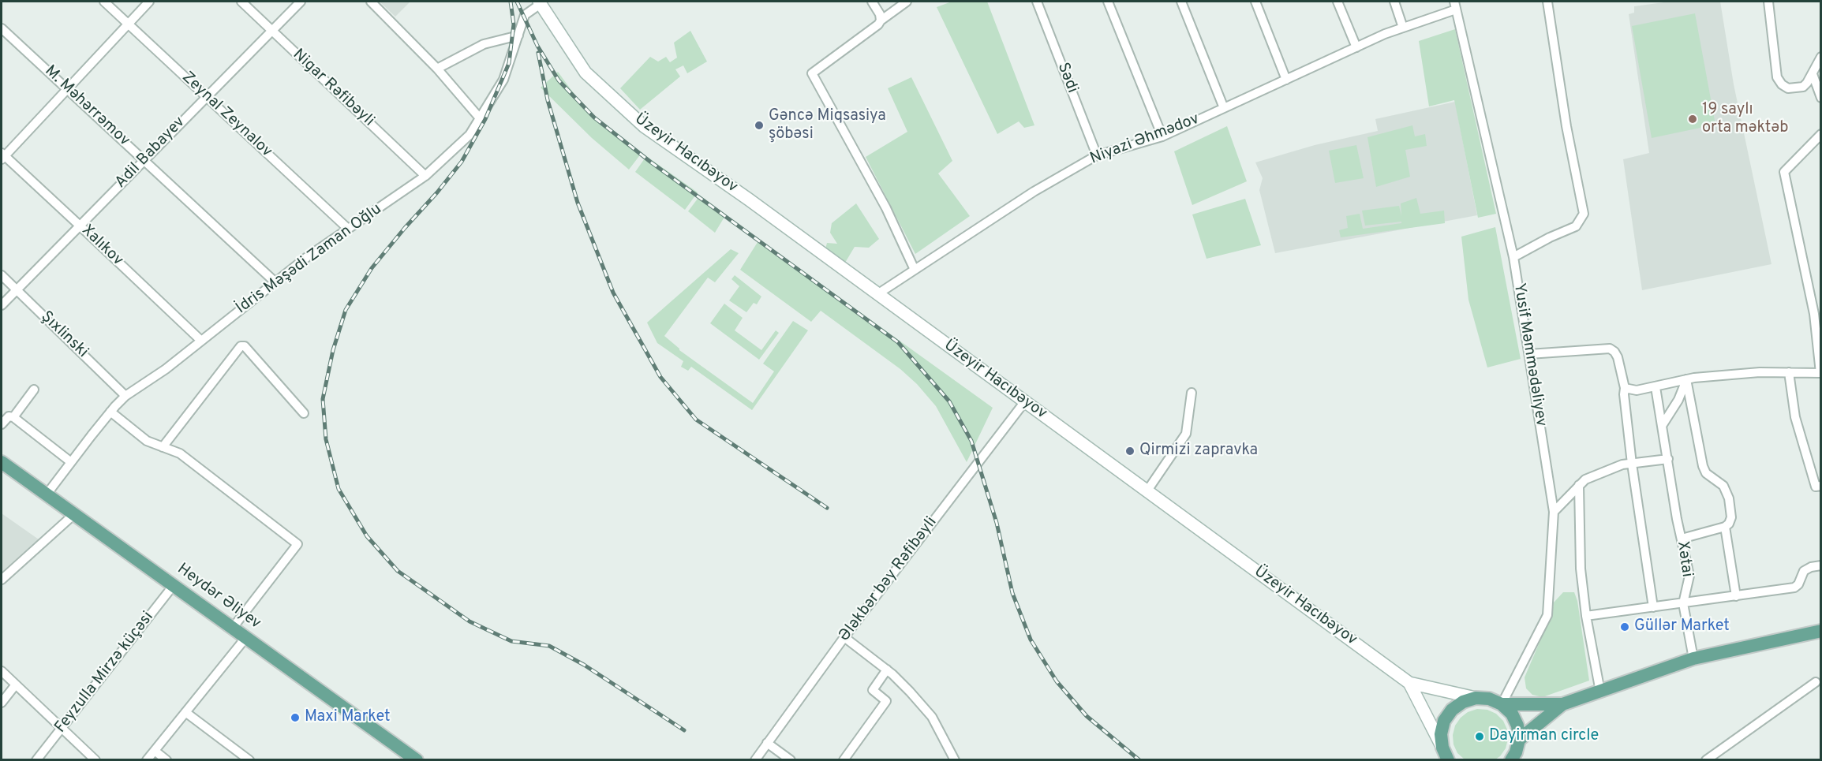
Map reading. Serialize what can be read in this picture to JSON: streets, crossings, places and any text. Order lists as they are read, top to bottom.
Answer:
{
  "streets": {
    "main road": ["Üzeyir Hacıbəyov", "Heydər Əliyev"],
    "street": [
      "Sədi",
      "Nigar Rəfibəyli",
      "M. Məhərrəmov",
      "Zeynal Zeynalov",
      "Niyazi Əhmədov",
      "Adil Babayev",
      "Xalıkov",
      "İdris Məşədi Zaman Oğlu",
      "Şıxlinski",
      "Yusif Məmmədəliyev",
      "Xətai",
      "Ələkbər bəy Rəfibəyli",
      "Feyzulla Mirzə küçəsi"
    ]
  },
  "crossings": [
    ["Sədi", "Niyazi Əhmədov"],
    ["Nigar Rəfibəyli", "Adil Babayev"],
    ["Nigar Rəfibəyli", "İdris Məşədi Zaman Oğlu"],
    ["M. Məhərrəmov", "Adil Babayev"],
    ["M. Məhərrəmov", "İdris Məşədi Zaman Oğlu"],
    ["Zeynal Zeynalov", "Adil Babayev"],
    ["Zeynal Zeynalov", "İdris Məşədi Zaman Oğlu"],
    ["Niyazi Əhmədov", "Üzeyir Hacıbəyov"],
    ["Niyazi Əhmədov", "Yusif Məmmədəliyev"],
    ["Adil Babayev", "Xalıkov"],
    ["Adil Babayev", "Şıxlinski"],
    ["Üzeyir Hacıbəyov", "İdris Məşədi Zaman Oğlu"],
    ["Üzeyir Hacıbəyov", "Ələkbər bəy Rəfibəyli"],
    ["Xalıkov", "İdris Məşədi Zaman Oğlu"],
    ["İdris Məşədi Zaman Oğlu", "Şıxlinski"],
    ["İdris Məşədi Zaman Oğlu", "Heydər Əliyev"],
    ["Heydər Əliyev", "Feyzulla Mirzə küçəsi"]
  ],
  "places": [
    "19 saylı orta məktəb",
    "Gəncə Miqsasiya şöbəsi",
    "Qirmizi zapravka",
    "Güllər Market",
    "Maxi Market",
    "Dayirman circle"
  ]
}
